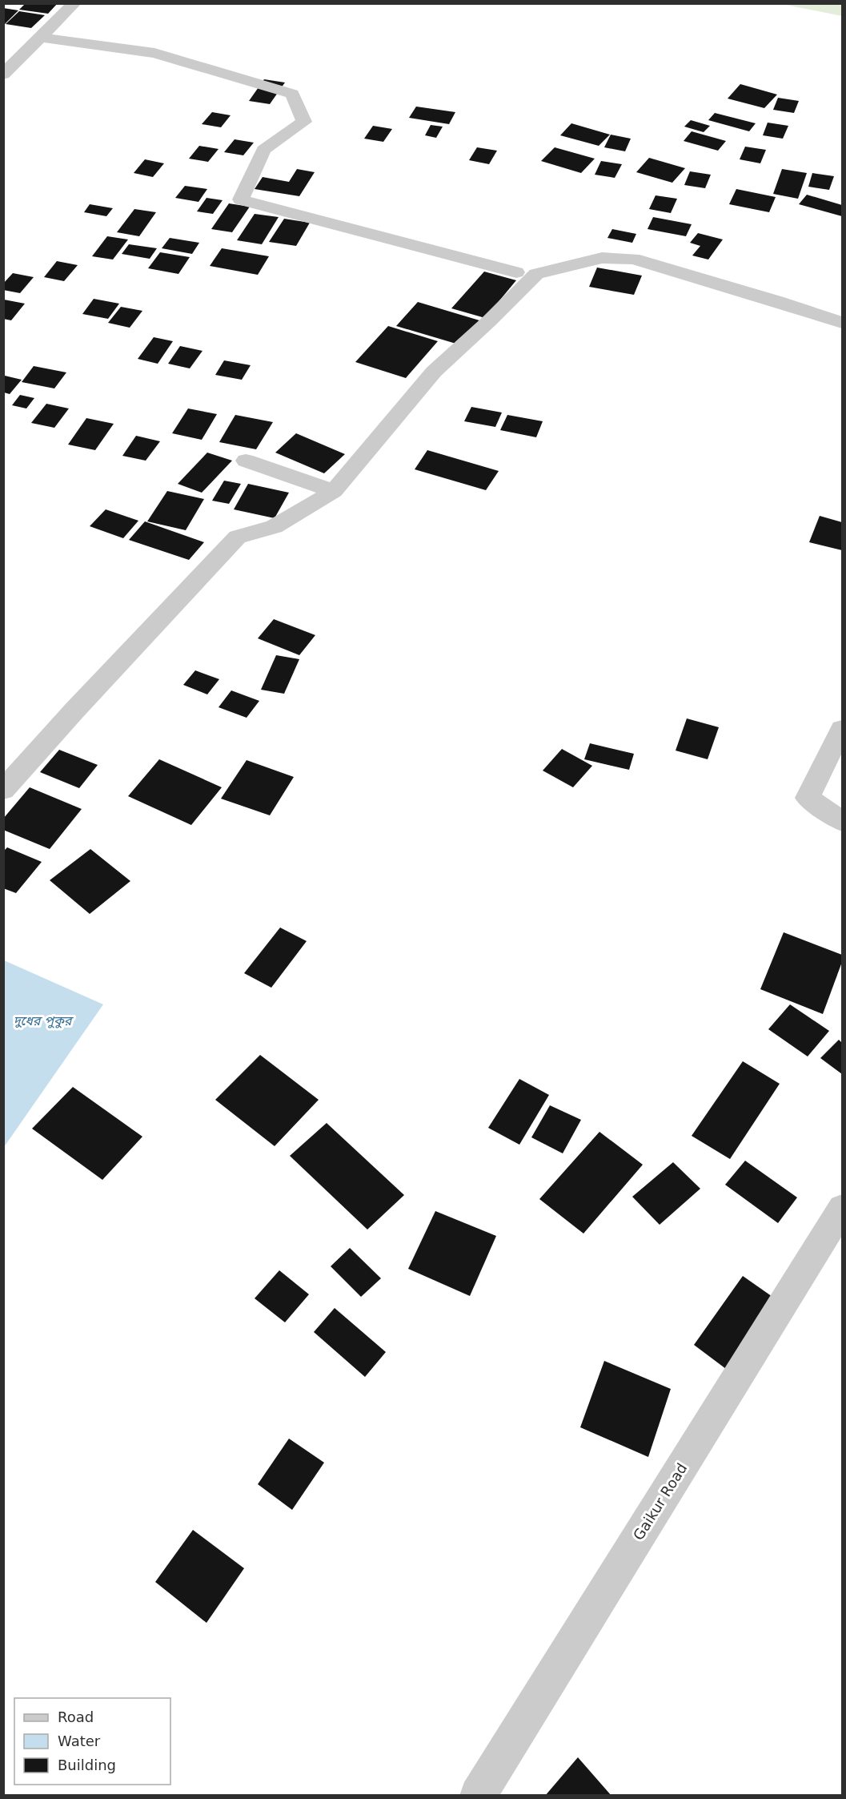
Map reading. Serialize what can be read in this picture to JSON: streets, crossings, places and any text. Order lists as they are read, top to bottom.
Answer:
{
  "streets": {
    "street": ["Gaikur Road"]
  },
  "water": ["দুধের পুকুর"],
  "legend": ["Road", "Water", "Building"]
}
